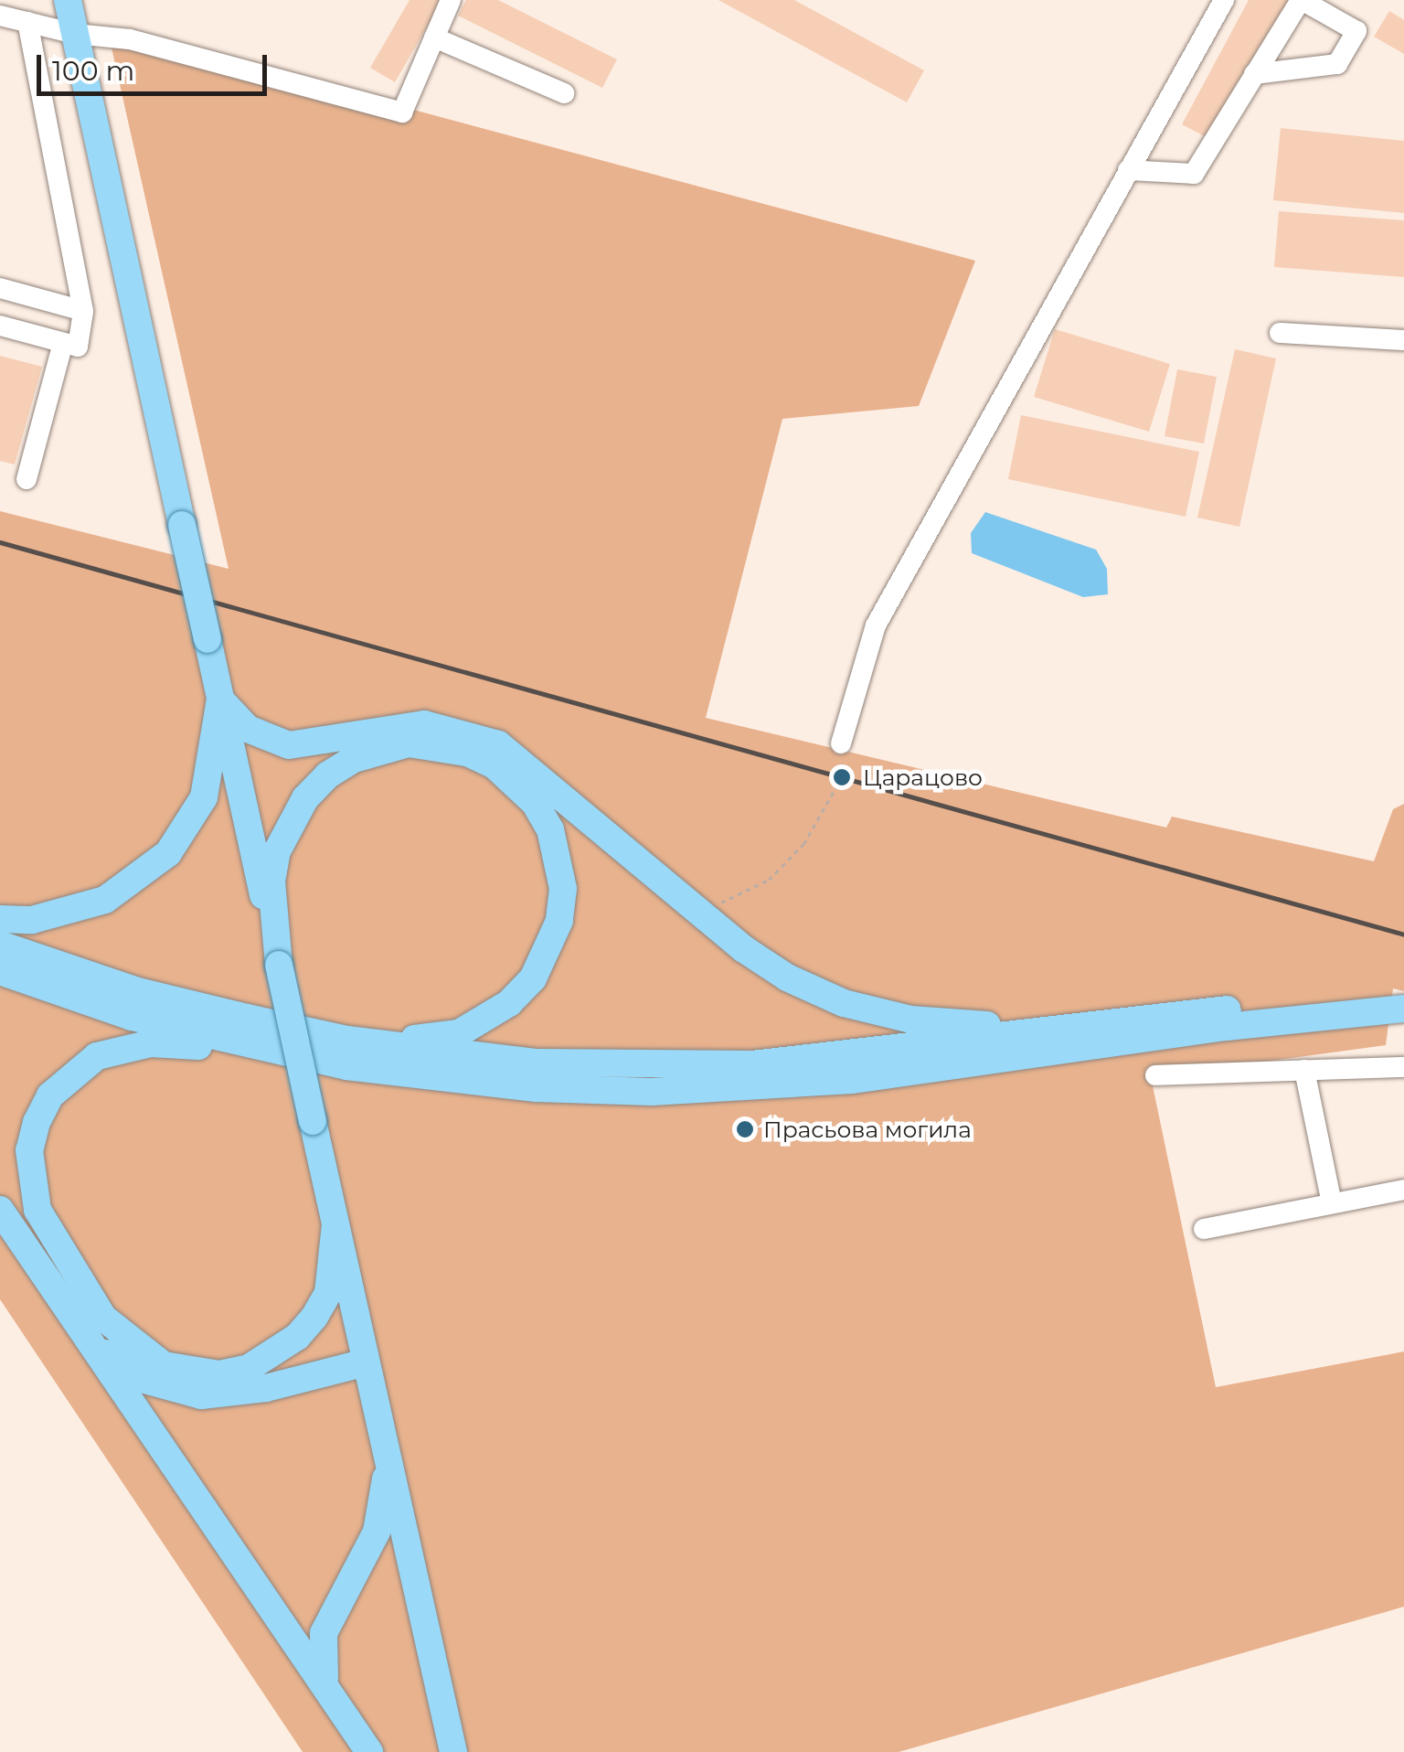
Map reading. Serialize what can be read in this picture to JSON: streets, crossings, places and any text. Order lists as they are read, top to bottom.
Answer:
{
  "places": ["Царацово", "Прасьова могила"],
  "scale_bar": "100 m"
}
